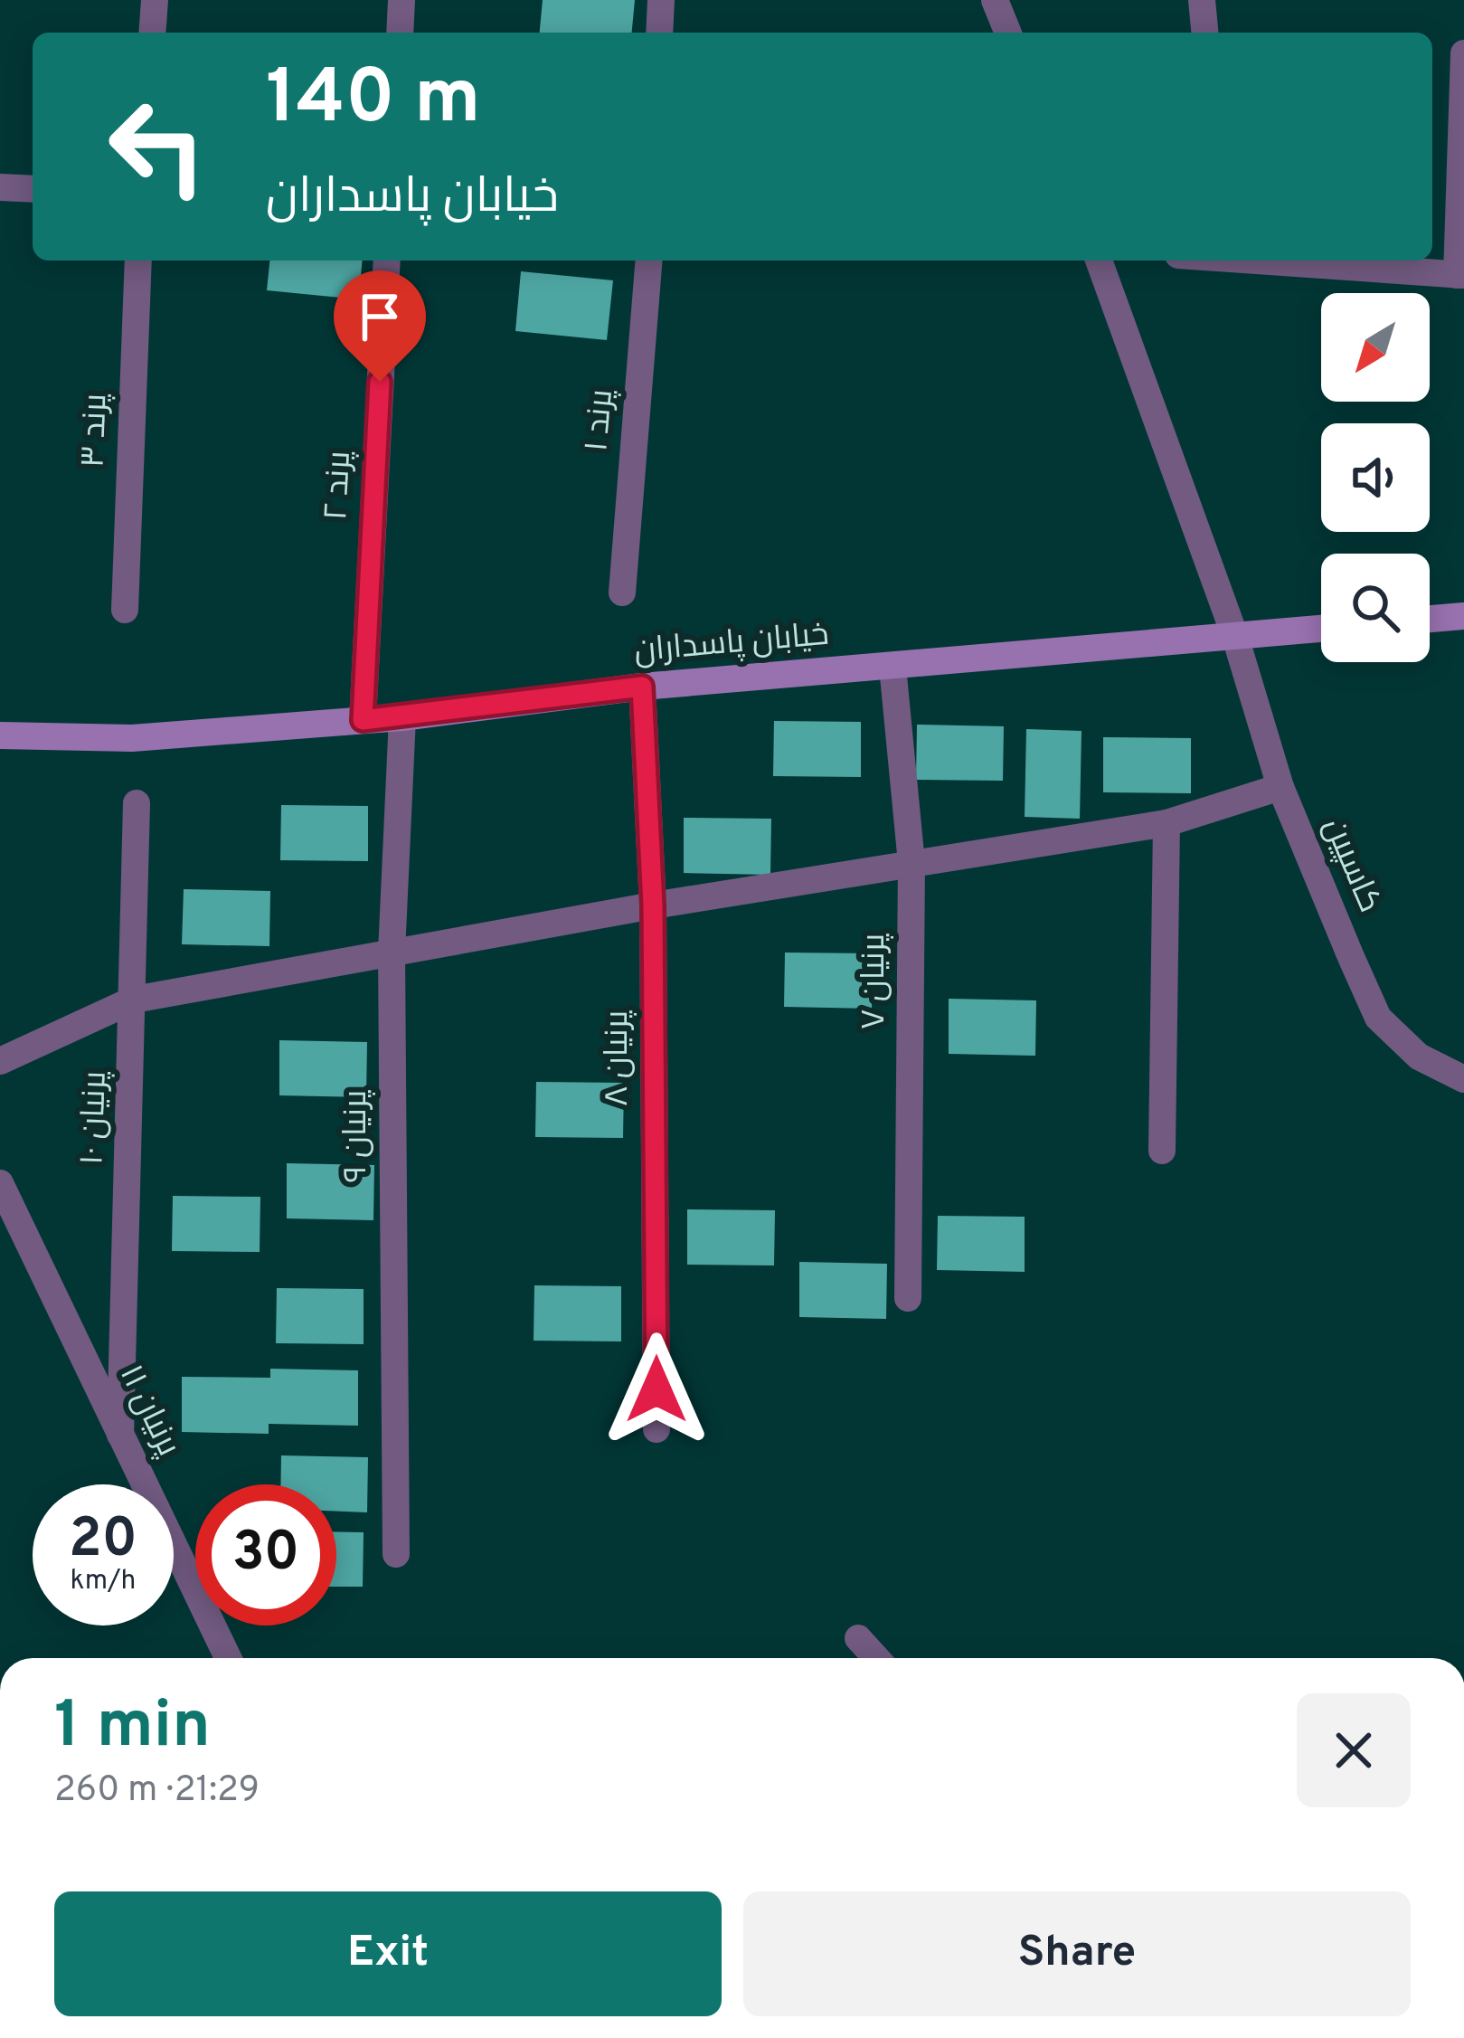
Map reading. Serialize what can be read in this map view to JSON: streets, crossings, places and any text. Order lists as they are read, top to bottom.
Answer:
{
  "streets": {
    "street": [
      "پرند ۱",
      "پرند ۳",
      "پرند ۲",
      "خیابان پاسداران",
      "کاسپین",
      "پرنیان ۷",
      "پرنیان ۸",
      "پرنیان ۱۰",
      "پرنیان ۹",
      "پرنیان ۱۱"
    ]
  },
  "crossings": [
    ["پرند ۲", "خیابان پاسداران"],
    ["خیابان پاسداران", "کاسپین"],
    ["خیابان پاسداران", "پرنیان ۷"],
    ["خیابان پاسداران", "پرنیان ۸"],
    ["خیابان پاسداران", "پرنیان ۹"],
    ["پرنیان ۱۰", "پرنیان ۱۱"]
  ],
  "north": "bottom left",
  "page": {
    "turn": ["140 m", "خیابان پاسداران"],
    "speed": "20 km/h",
    "limit": "30",
    "heading": ["1 min", "260 m · 21:29"],
    "buttons": ["Exit", "Share"]
  }
}
